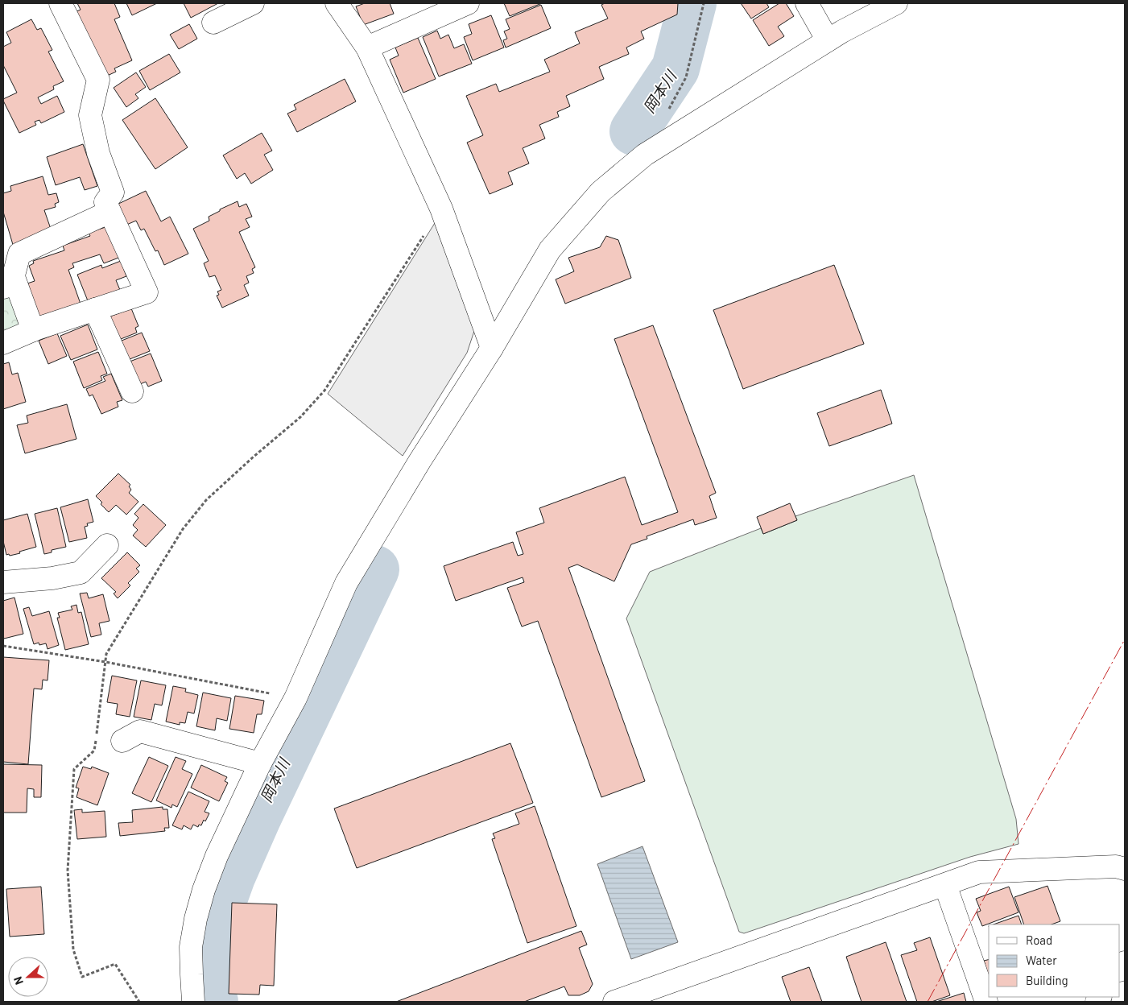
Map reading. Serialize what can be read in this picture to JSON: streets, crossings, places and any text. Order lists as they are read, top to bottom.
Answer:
{
  "water": ["岡本川"],
  "legend": ["Road", "Water", "Building"],
  "north": "left"
}
